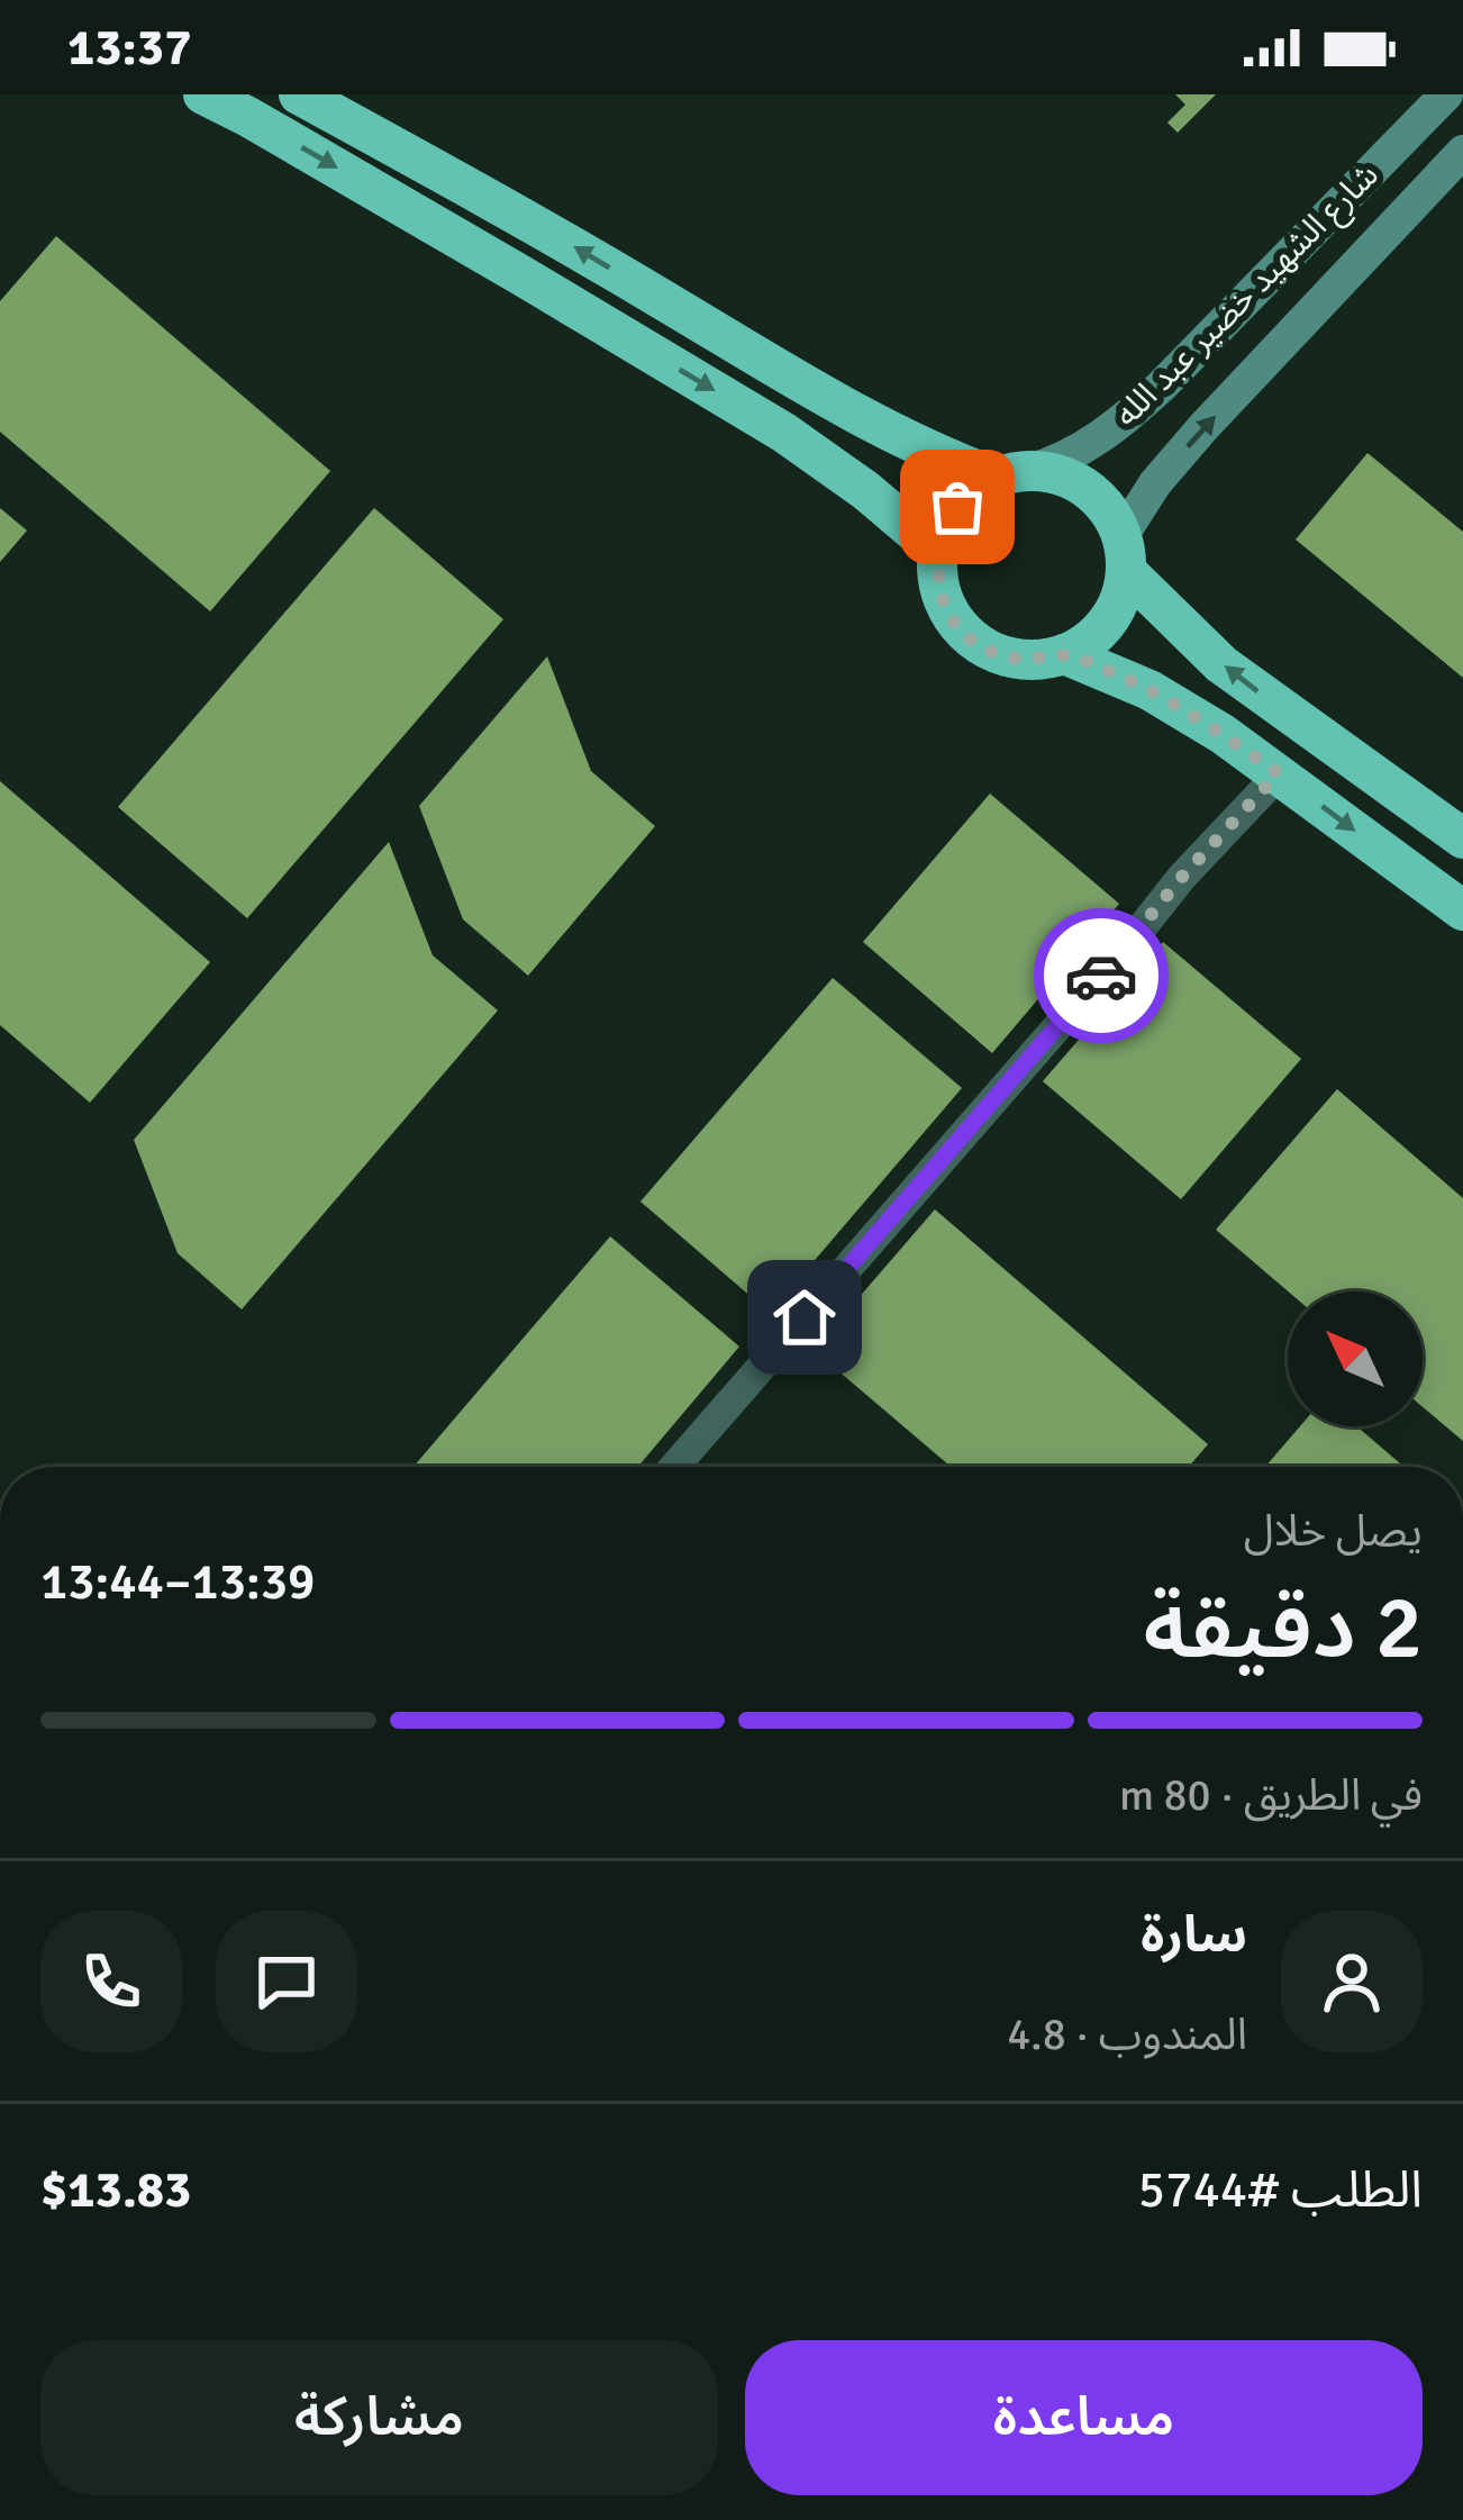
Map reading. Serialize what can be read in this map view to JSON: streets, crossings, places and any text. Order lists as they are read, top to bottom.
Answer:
{
  "streets": {
    "main road": ["شارع الشهيد خضير عبد الله"]
  },
  "north": "top left",
  "page": {
    "status": "13:37",
    "heading": ["2 دقيقة", "يصل خلال", "13:39–13:44"],
    "panel": [
      "سارة",
      "المندوب · 4.8",
      "الطلب #5744",
      "$13.83"
    ],
    "bar": "في الطريق · 80 m",
    "buttons": ["مساعدة", "مشاركة"]
  }
}
